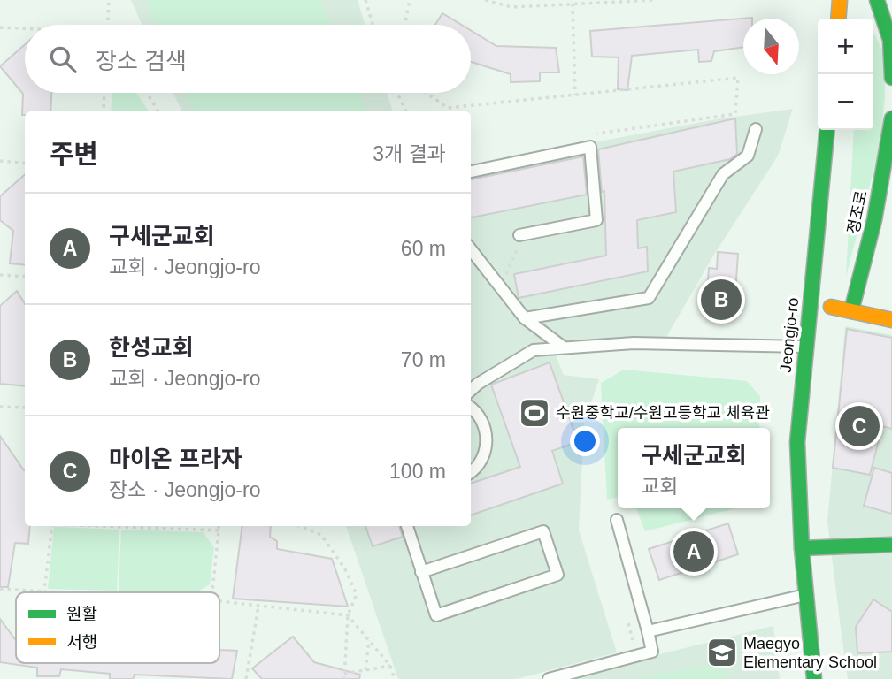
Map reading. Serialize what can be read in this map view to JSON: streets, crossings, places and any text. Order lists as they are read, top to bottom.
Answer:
{
  "streets": {
    "street": ["정조로", "Jeongjo-ro"]
  },
  "places": {
    "sports": ["수원중학교/수원고등학교 체육관"],
    "school or university": ["Maegyo Elementary School"]
  },
  "legend": ["원활", "서행"],
  "north": "bottom",
  "page": {
    "map_buttons": ["+", "−"],
    "search": "장소 검색",
    "heading": ["주변", "3개 결과"],
    "list": [
      {
        "mark": "A",
        "name": "구세군교회",
        "note": "교회 · Jeongjo-ro",
        "value": "60 m"
      },
      {
        "mark": "B",
        "name": "한성교회",
        "note": "교회 · Jeongjo-ro",
        "value": "70 m"
      },
      {
        "mark": "C",
        "name": "마이온 프라자",
        "note": "장소 · Jeongjo-ro",
        "value": "100 m"
      }
    ],
    "pins": ["B", "C", "A"],
    "popup": ["구세군교회", "교회"]
  }
}
